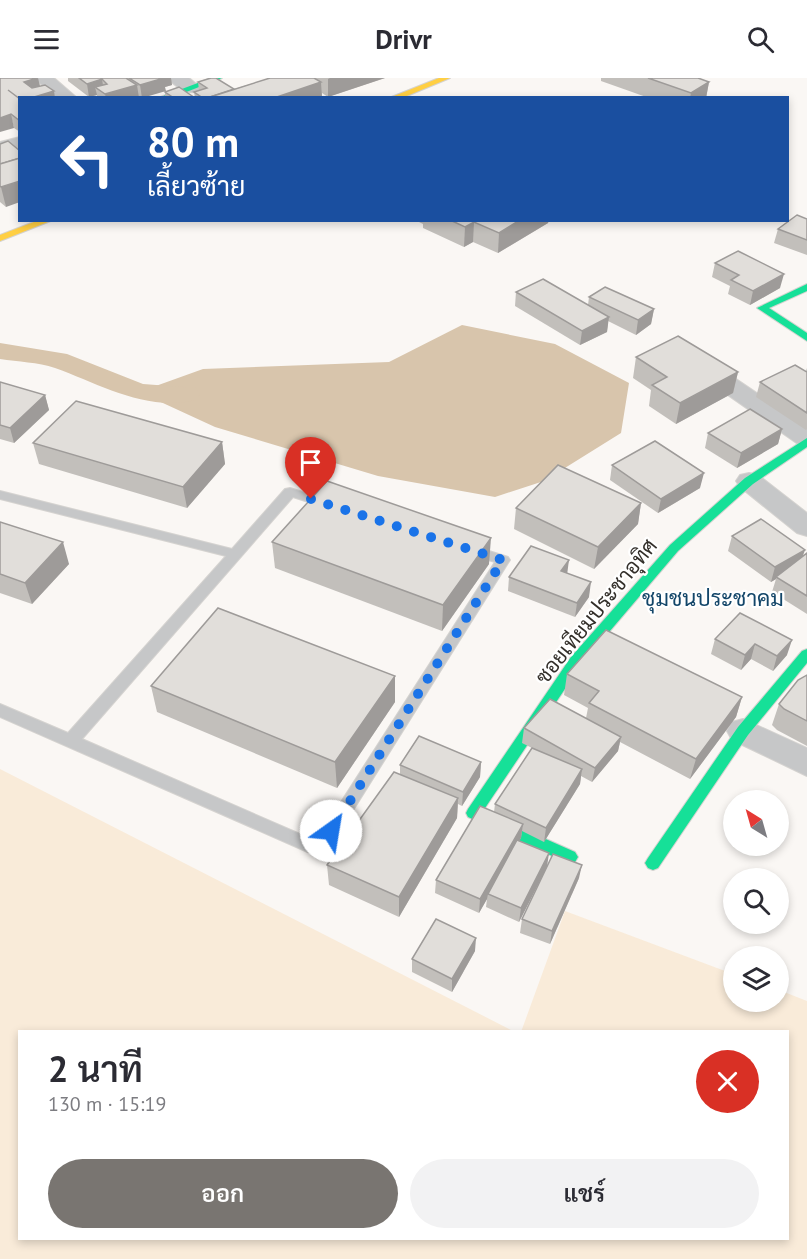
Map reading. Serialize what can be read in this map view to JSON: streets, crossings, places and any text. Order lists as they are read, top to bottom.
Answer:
{
  "streets": {
    "street": ["ซอยเทียมประชาอุทิศ"]
  },
  "districts": ["ชุมชนประชาคม"],
  "north": "top left",
  "page": {
    "header": "Drivr",
    "turn": ["80 m", "เลี้ยวซ้าย"],
    "heading": ["2 นาที", "130 m · 15:19"],
    "buttons": ["ออก", "แชร์"]
  }
}
